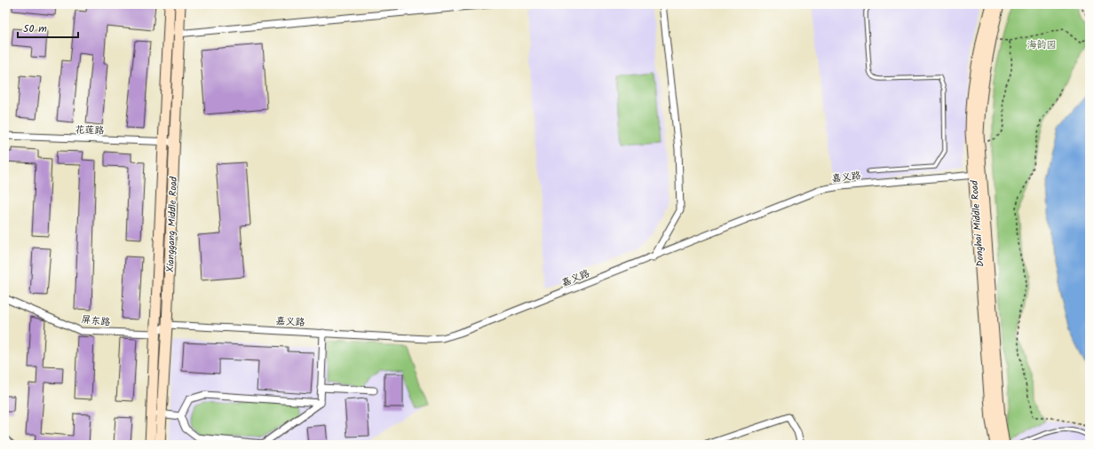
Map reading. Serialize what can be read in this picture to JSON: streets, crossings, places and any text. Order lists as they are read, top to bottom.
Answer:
{
  "streets": {
    "main road": ["Donghai Middle Road", "Xianggang Middle Road"],
    "street": ["花莲路", "嘉义路", "屏东路"]
  },
  "crossings": [
    ["花莲路", "Xianggang Middle Road"],
    ["嘉义路", "Donghai Middle Road"],
    ["嘉义路", "Xianggang Middle Road"],
    ["Xianggang Middle Road", "屏东路"]
  ],
  "parks": ["海韵园"],
  "scale_bar": "50 m"
}
